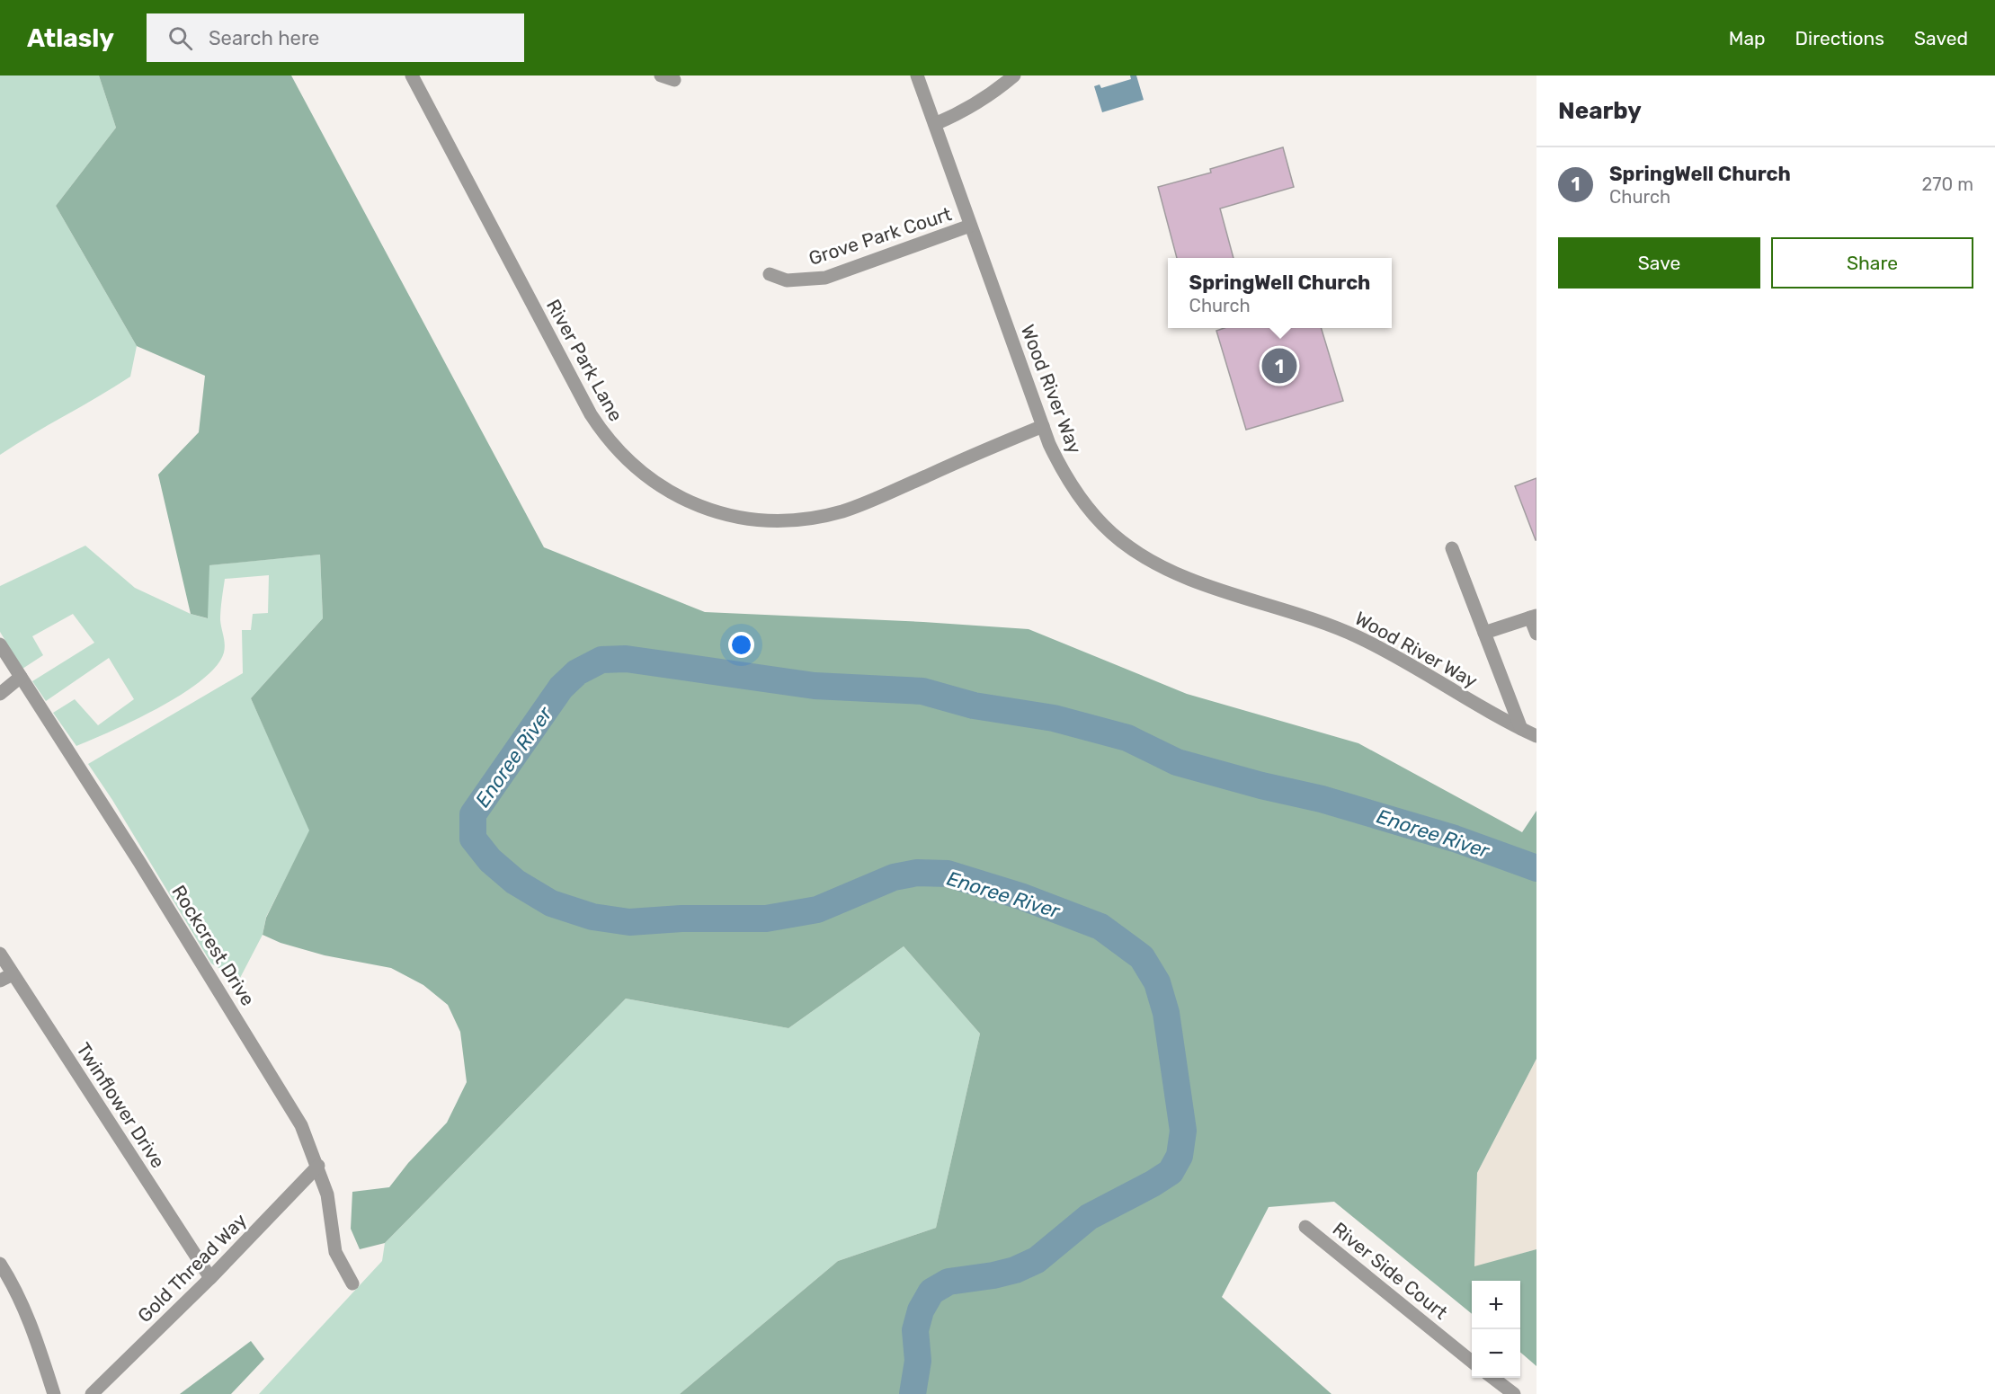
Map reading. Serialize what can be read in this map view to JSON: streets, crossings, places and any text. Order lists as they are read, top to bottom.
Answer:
{
  "streets": {
    "street": [
      "Grove Park Court",
      "River Park Lane",
      "Wood River Way",
      "Rockcrest Drive",
      "Twinflower Drive",
      "Gold Thread Way",
      "River Side Court"
    ]
  },
  "crossings": [
    ["Grove Park Court", "Wood River Way"],
    ["River Park Lane", "Wood River Way"],
    ["Rockcrest Drive", "Gold Thread Way"],
    ["Twinflower Drive", "Gold Thread Way"]
  ],
  "water": ["Enoree River"],
  "page": {
    "header": "Atlasly",
    "search": "Search here",
    "nav": ["Map", "Directions", "Saved"],
    "heading": "Nearby",
    "list": [
      {
        "mark": "1",
        "name": "SpringWell Church",
        "note": "Church",
        "value": "270 m"
      }
    ],
    "buttons": ["Save", "Share"],
    "popup": ["SpringWell Church", "Church"],
    "pins": "1",
    "map_buttons": ["+", "−"]
  }
}
